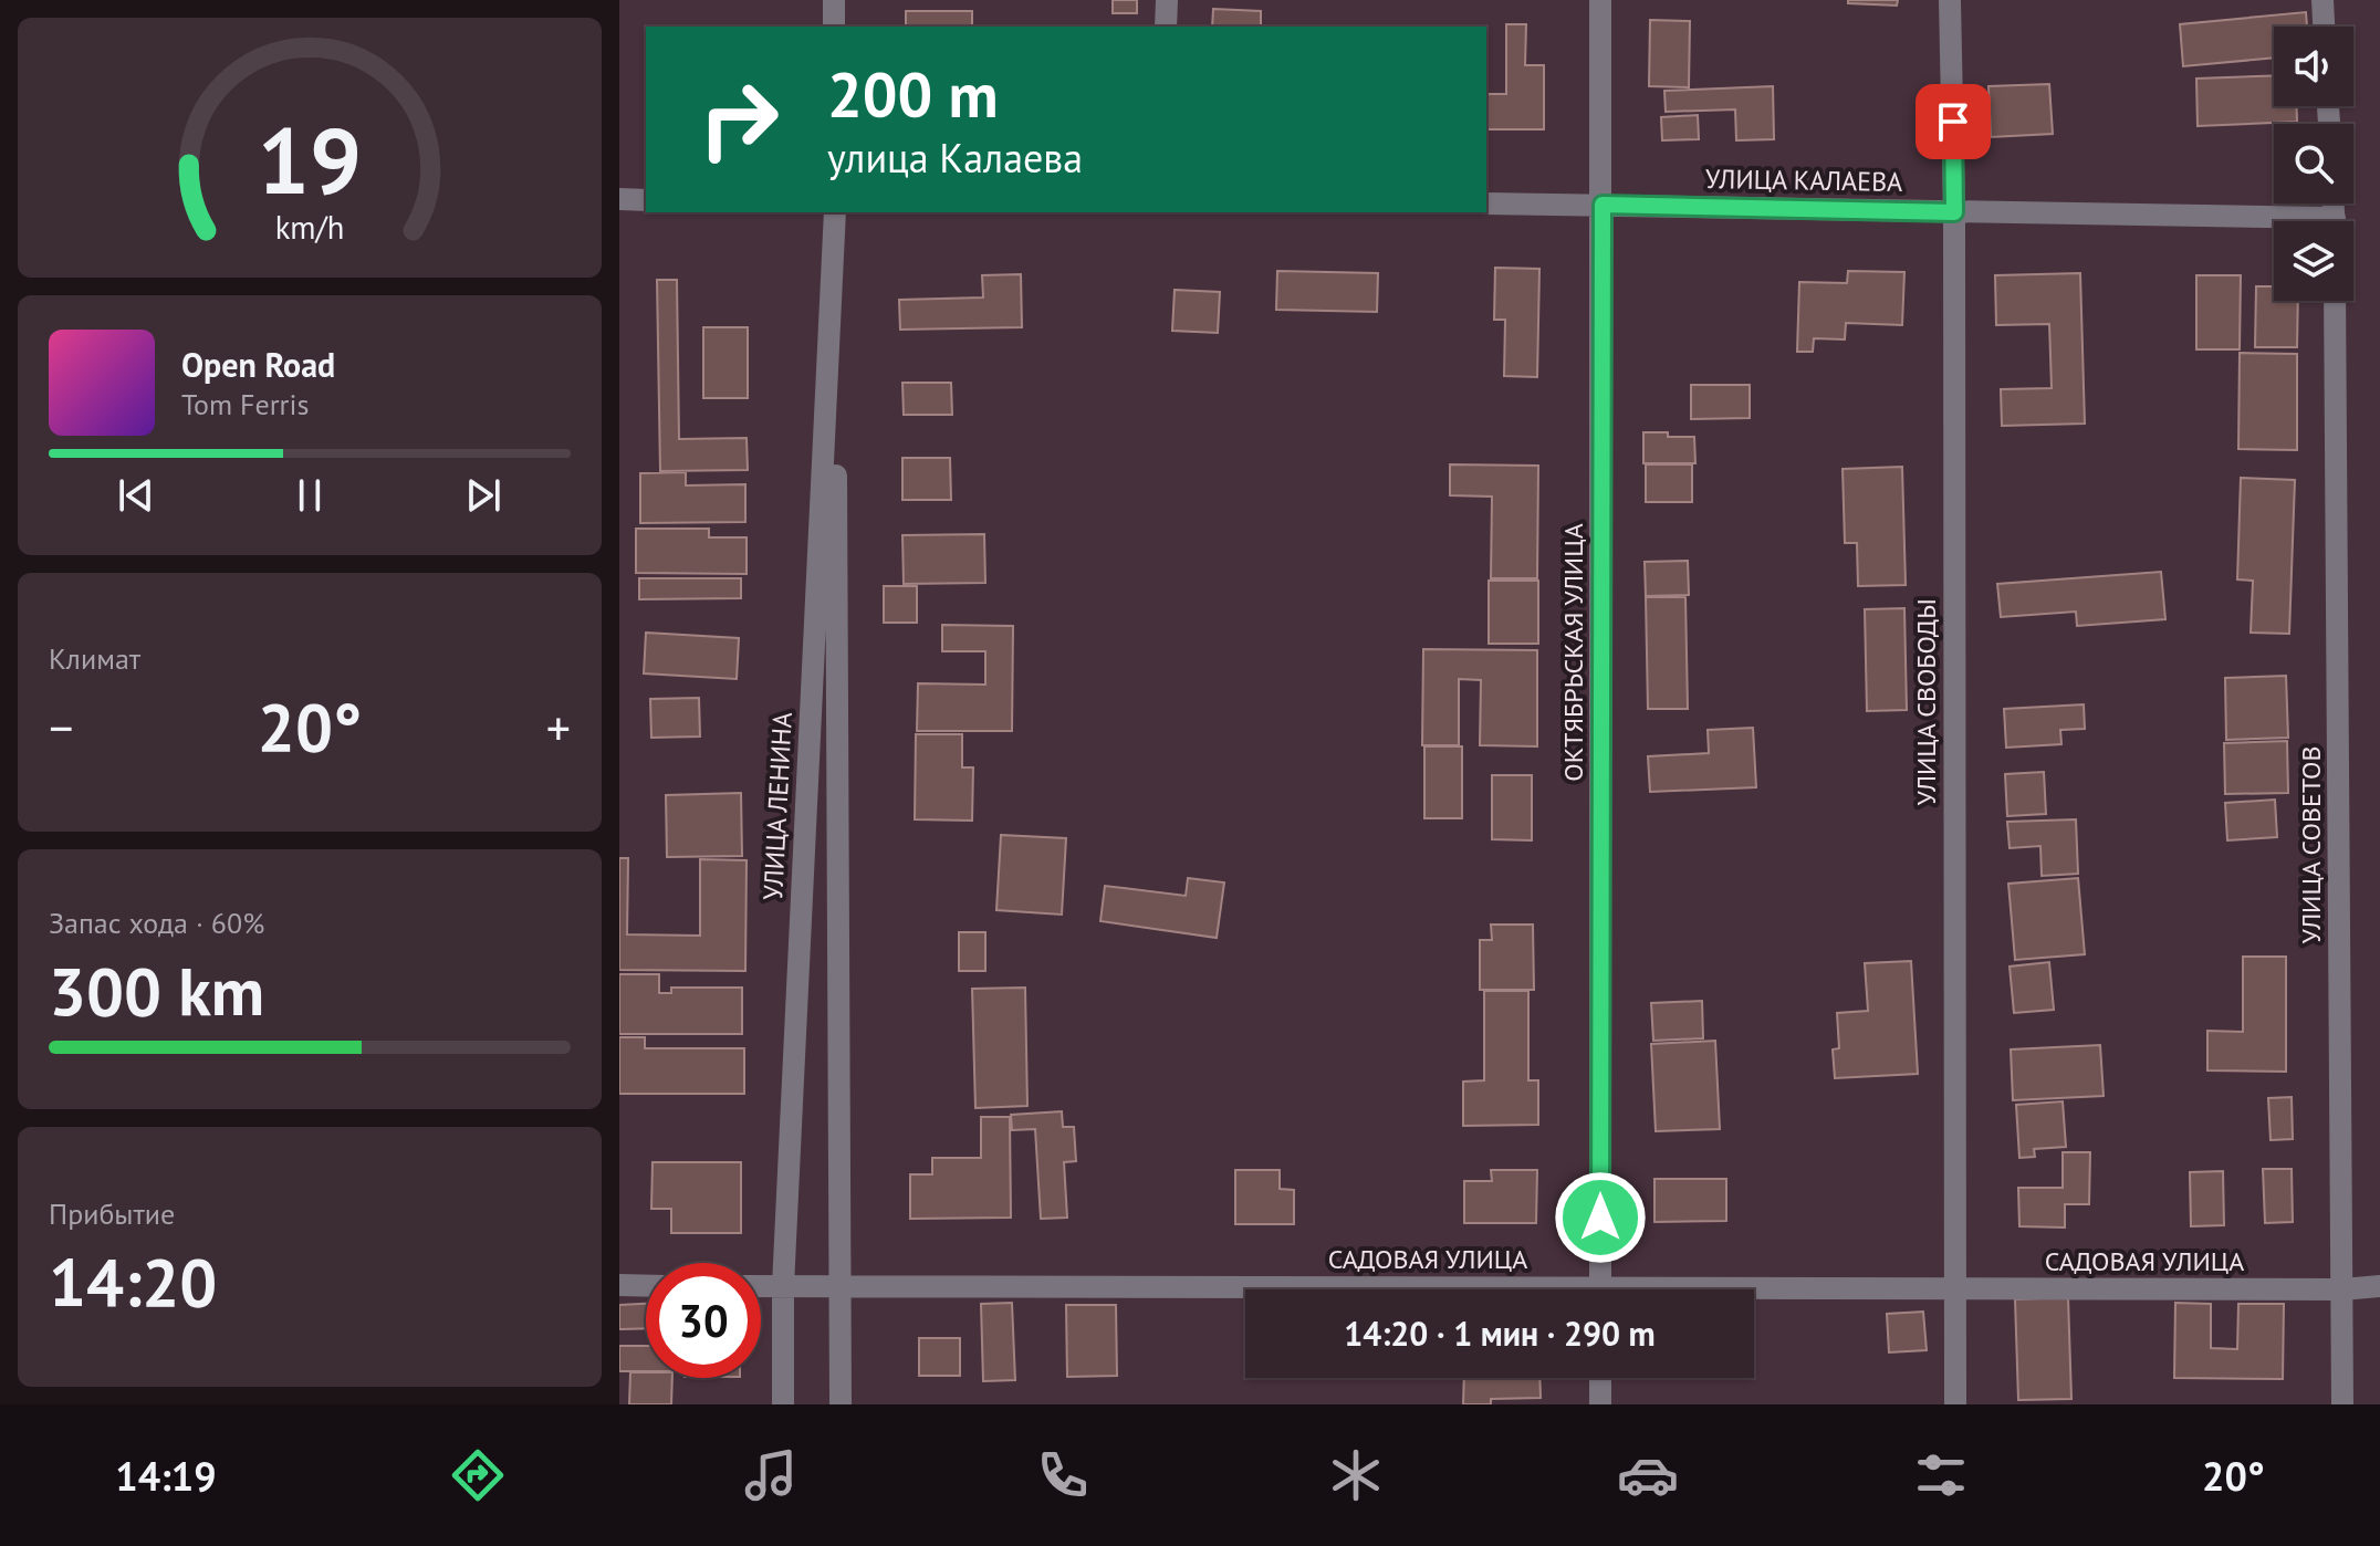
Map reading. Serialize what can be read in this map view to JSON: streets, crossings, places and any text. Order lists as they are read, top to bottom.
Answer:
{
  "streets": {
    "street": [
      "УЛИЦА КАЛАЕВА",
      "ОКТЯБРЬСКАЯ УЛИЦА",
      "УЛИЦА СВОБОДЫ",
      "УЛИЦА ЛЕНИНА",
      "УЛИЦА СОВЕТОВ",
      "САДОВАЯ УЛИЦА"
    ]
  },
  "crossings": [
    ["УЛИЦА КАЛАЕВА", "ОКТЯБРЬСКАЯ УЛИЦА"],
    ["УЛИЦА КАЛАЕВА", "УЛИЦА СВОБОДЫ"],
    ["УЛИЦА СВОБОДЫ", "САДОВАЯ УЛИЦА"],
    ["УЛИЦА ЛЕНИНА", "САДОВАЯ УЛИЦА"],
    ["УЛИЦА СОВЕТОВ", "САДОВАЯ УЛИЦА"]
  ],
  "page": {
    "turn": ["200 m", "улица Калаева"],
    "song": ["Open Road", "Tom Ferris"],
    "tile": [
      "Климат",
      ["Запас хода · 60%", "300 km"],
      ["Прибытие", "14:20"]
    ],
    "heat": ["−", "20°", "+"],
    "limit": "30",
    "trip": "14:20 · 1 мин · 290 m",
    "tabs": ["14:19", "20°"],
    "gauge": ["19", "km/h"]
  }
}
